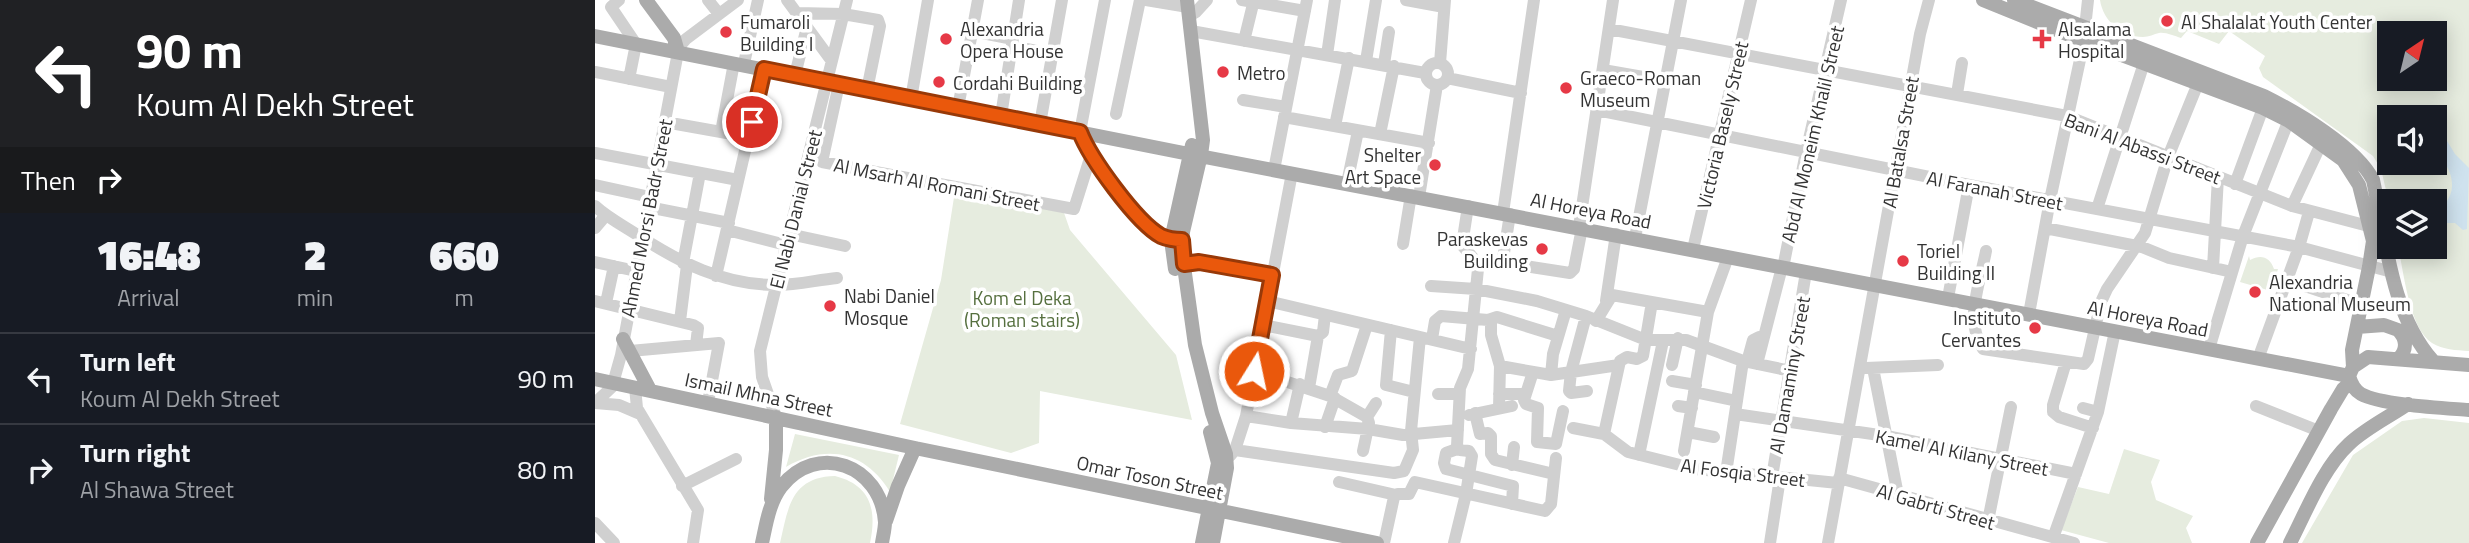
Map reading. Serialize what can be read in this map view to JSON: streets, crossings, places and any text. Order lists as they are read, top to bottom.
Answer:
{
  "streets": {
    "main road": ["Al Horeya Road", "Ismail Mhna Street", "Omar Toson Street"],
    "street": [
      "Victoria Basely Street",
      "Abd Al Moneim Khalil Street",
      "Al Batalsa Street",
      "Bani Al Abassi Street",
      "Al Msarh Al Romani Street",
      "Al Faranah Street",
      "El Nabi Danial Street",
      "Ahmed Morsi Badr Street",
      "Al Damaminy Street",
      "Kamel Al Kilany Street",
      "Al Fosqia Street",
      "Al Gabrti Street"
    ]
  },
  "crossings": [
    ["Victoria Basely Street", "Bani Al Abassi Street"],
    ["Victoria Basely Street", "Al Faranah Street"],
    ["Victoria Basely Street", "Al Horeya Road"],
    ["Abd Al Moneim Khalil Street", "Bani Al Abassi Street"],
    ["Abd Al Moneim Khalil Street", "Al Faranah Street"],
    ["Abd Al Moneim Khalil Street", "Al Horeya Road"],
    ["Abd Al Moneim Khalil Street", "Kamel Al Kilany Street"],
    ["Abd Al Moneim Khalil Street", "Al Fosqia Street"],
    ["Al Batalsa Street", "Bani Al Abassi Street"],
    ["Al Batalsa Street", "Al Faranah Street"],
    ["Al Batalsa Street", "Al Horeya Road"],
    ["Al Batalsa Street", "Kamel Al Kilany Street"],
    ["Al Batalsa Street", "Al Fosqia Street"],
    ["Al Batalsa Street", "Al Gabrti Street"],
    ["Al Msarh Al Romani Street", "El Nabi Danial Street"],
    ["Al Msarh Al Romani Street", "Al Horeya Road"],
    ["El Nabi Danial Street", "Al Horeya Road"],
    ["El Nabi Danial Street", "Ismail Mhna Street"],
    ["Al Horeya Road", "Ahmed Morsi Badr Street"],
    ["Al Horeya Road", "Al Damaminy Street"],
    ["Ahmed Morsi Badr Street", "Ismail Mhna Street"],
    ["Al Damaminy Street", "Kamel Al Kilany Street"],
    ["Al Damaminy Street", "Al Fosqia Street"],
    ["Ismail Mhna Street", "Omar Toson Street"],
    ["Al Fosqia Street", "Al Gabrti Street"]
  ],
  "parks": ["Kom el Deka (Roman stairs)"],
  "places": {
    "other": [
      "Al Shalalat Youth Center",
      "Fumaroli Building I",
      "Alexandria Opera House",
      "Metro",
      "Cordahi Building",
      "Graeco-Roman Museum",
      "Shelter Art Space",
      "Paraskevas Building",
      "Toriel Building II",
      "Alexandria National Museum",
      "Nabi Daniel Mosque",
      "Instituto Cervantes"
    ],
    "health": ["Alsalama Hospital"]
  },
  "north": "top right",
  "page": {
    "turn": ["90 m", "Koum Al Dekh Street"],
    "then": "Then",
    "eta": [
      "16:48",
      "Arrival",
      "2",
      "min",
      "660",
      "m"
    ],
    "list": [
      {
        "name": "Turn left",
        "note": "Koum Al Dekh Street",
        "value": "90 m"
      },
      {
        "name": "Turn right",
        "note": "Al Shawa Street",
        "value": "80 m"
      }
    ]
  }
}
